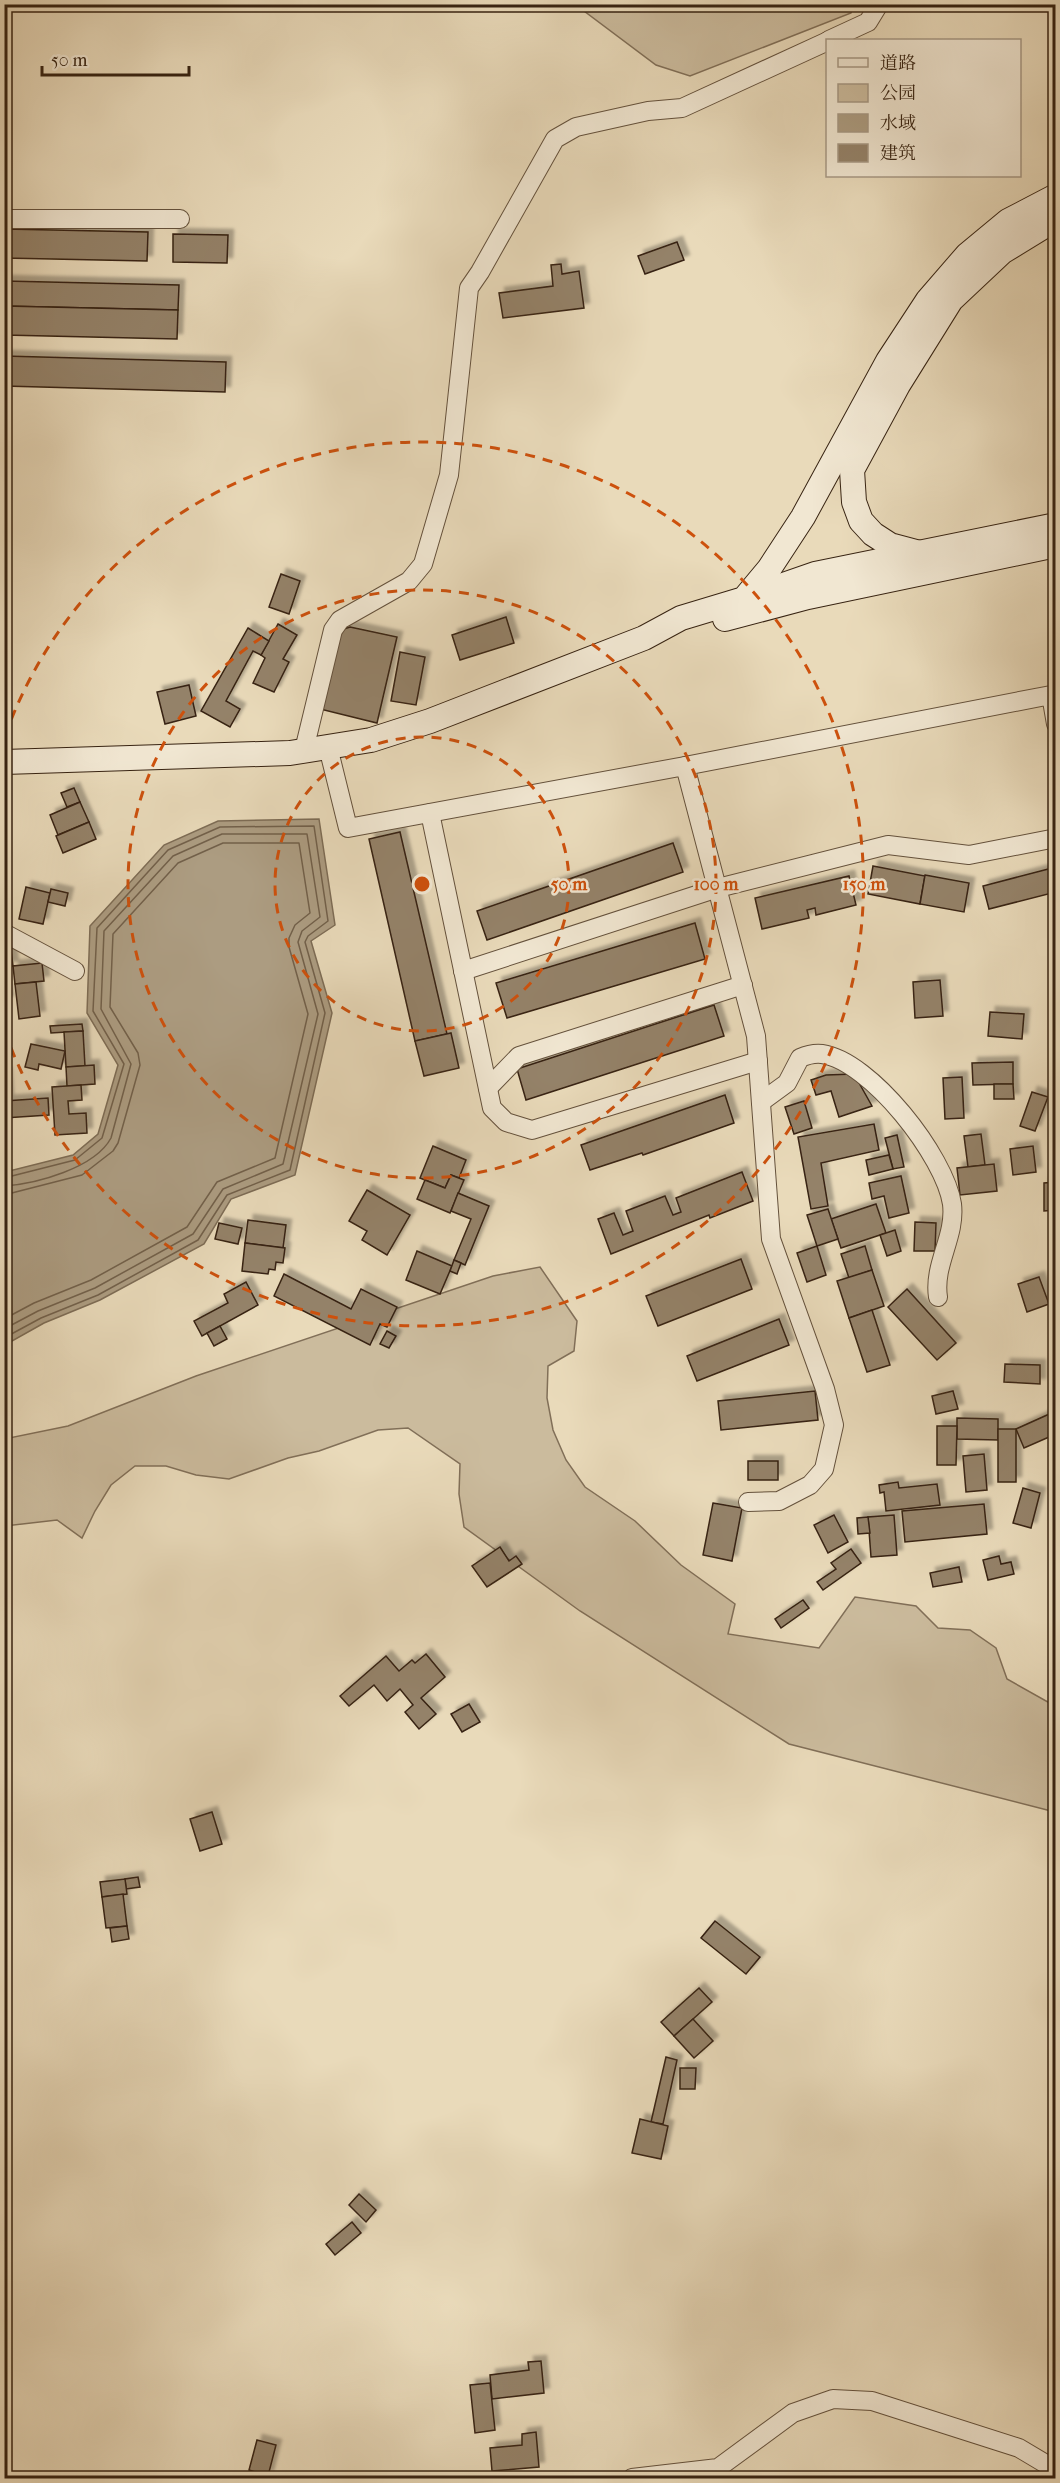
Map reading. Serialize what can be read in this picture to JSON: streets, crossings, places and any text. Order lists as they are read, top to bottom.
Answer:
{
  "legend": [
    "道路",
    "公园",
    "水域",
    "建筑"
  ],
  "scale_bar": "50 m",
  "rings": ["50 m", "100 m", "150 m"]
}
